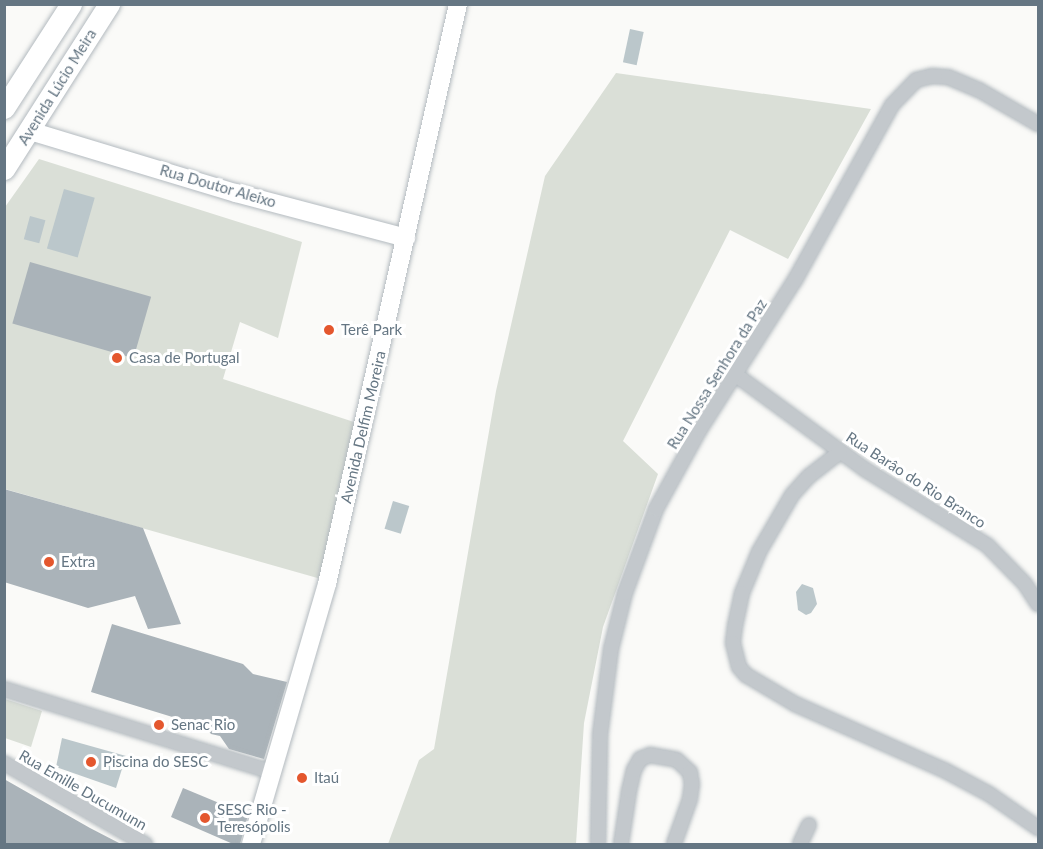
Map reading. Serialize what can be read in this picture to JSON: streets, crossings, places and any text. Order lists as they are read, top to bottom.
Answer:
{
  "streets": {
    "main road": ["Avenida Lúcio Meira", "Rua Doutor Aleixo", "Avenida Delfim Moreira"],
    "street": ["Rua Nossa Senhora da Paz", "Rua Barâo do Rio Branco", "Rua Emille Ducumunn"]
  },
  "crossings": [
    ["Avenida Lúcio Meira", "Rua Doutor Aleixo"],
    ["Rua Doutor Aleixo", "Avenida Delfim Moreira"],
    ["Rua Nossa Senhora da Paz", "Rua Barâo do Rio Branco"]
  ],
  "places": [
    "Terê Park",
    "Casa de Portugal",
    "Extra",
    "Senac Rio",
    "Piscina do SESC",
    "Itaú",
    "SESC Rio - Teresópolis"
  ]
}
